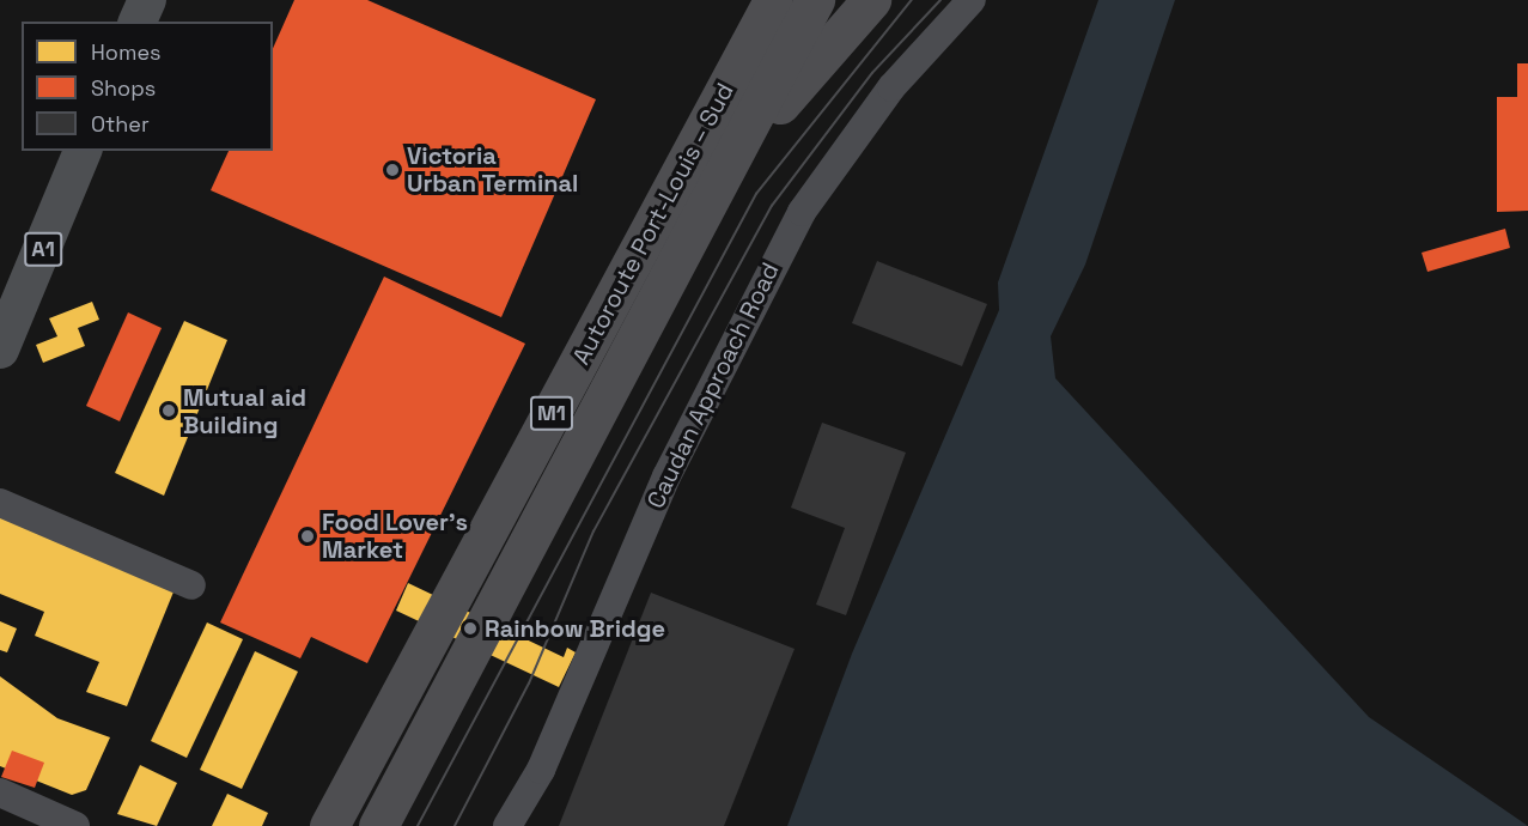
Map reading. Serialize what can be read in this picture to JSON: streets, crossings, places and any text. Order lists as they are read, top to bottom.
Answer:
{
  "streets": {
    "highway": ["Autoroute Port-Louis – Sud", "M1"],
    "main road": ["A1"],
    "street": ["Caudan Approach Road"]
  },
  "places": [
    "Victoria Urban Terminal",
    "Mutual aid Building",
    "Food Lover's Market",
    "Rainbow Bridge"
  ],
  "legend": ["Homes", "Shops", "Other"]
}
